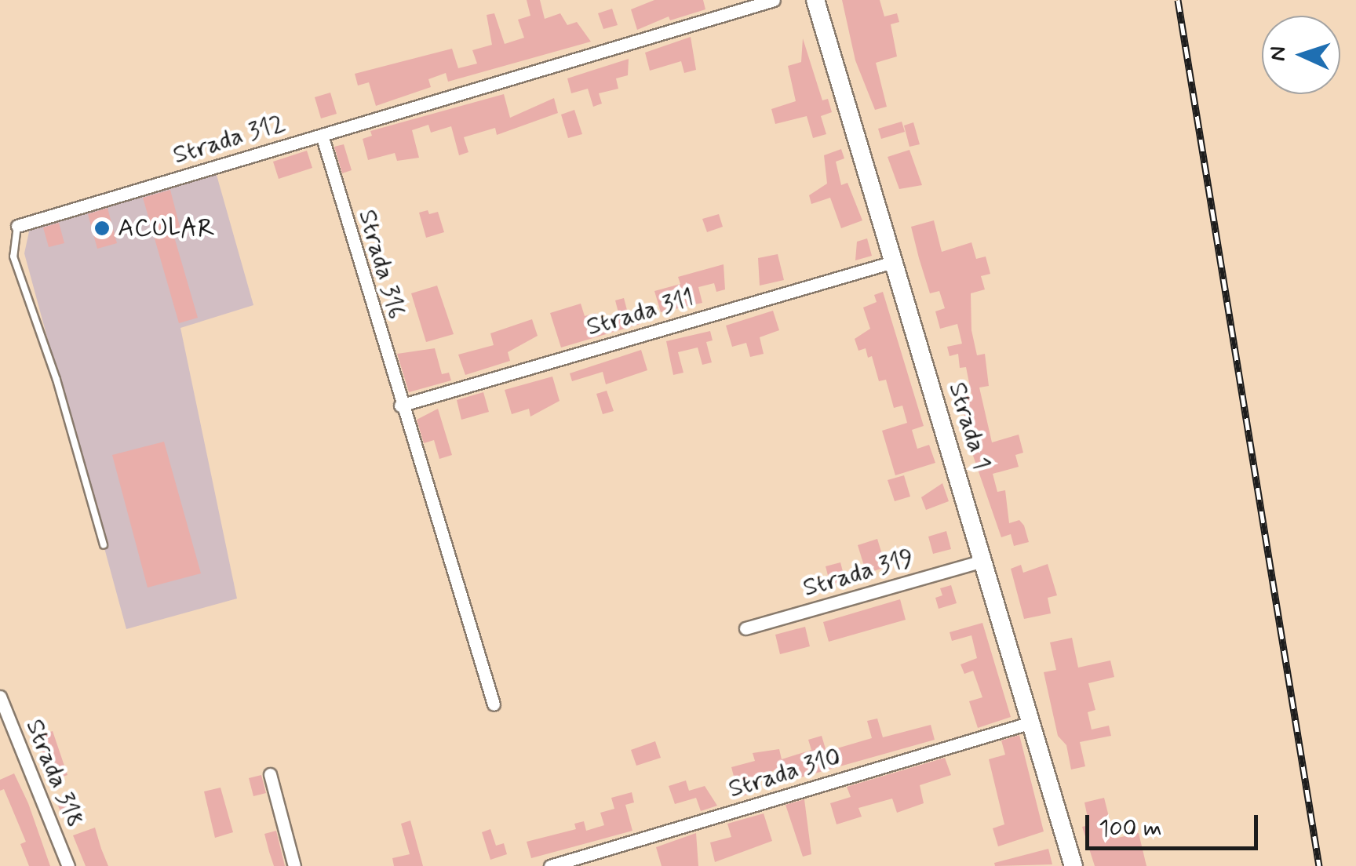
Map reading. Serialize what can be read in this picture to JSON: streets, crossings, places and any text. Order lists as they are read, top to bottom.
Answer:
{
  "streets": {
    "main road": ["Strada 1"],
    "street": [
      "Strada 312",
      "Strada 316",
      "Strada 311",
      "Strada 319",
      "Strada 318",
      "Strada 310"
    ]
  },
  "crossings": [
    ["Strada 312", "Strada 316"],
    ["Strada 316", "Strada 311"],
    ["Strada 311", "Strada 1"],
    ["Strada 1", "Strada 319"],
    ["Strada 1", "Strada 310"]
  ],
  "places": ["ACULAR"],
  "scale_bar": "100 m",
  "north": "left"
}
